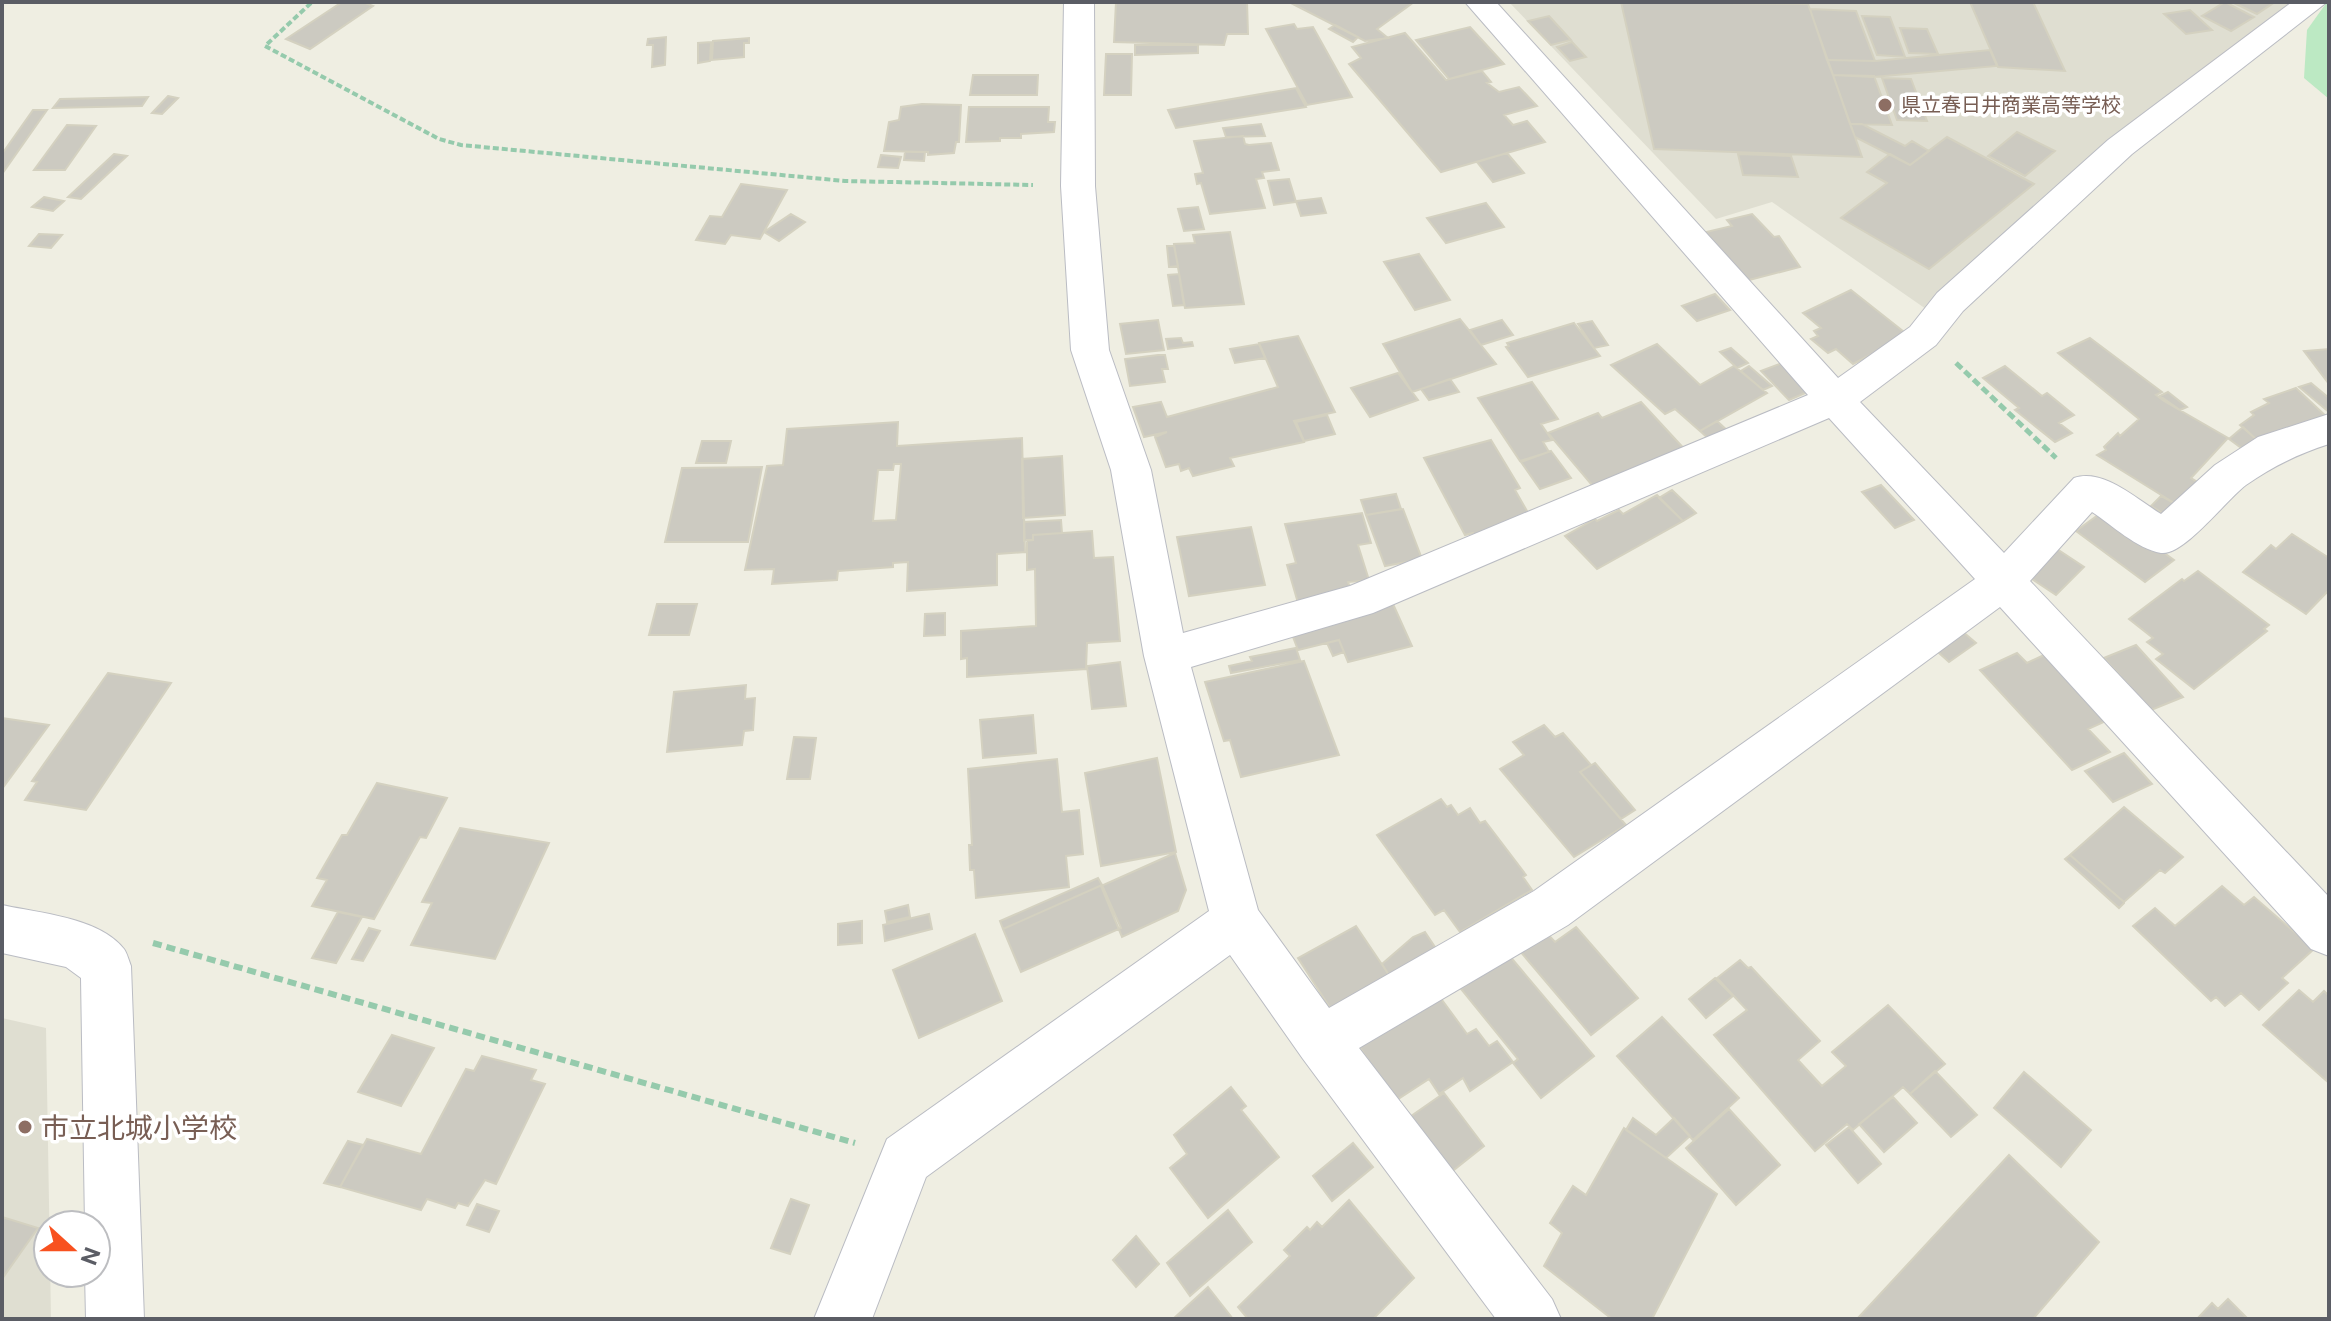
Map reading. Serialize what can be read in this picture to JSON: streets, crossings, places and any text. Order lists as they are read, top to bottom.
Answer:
{
  "places": ["県立春日井商業高等学校", "市立北城小学校"],
  "north": "right"
}
